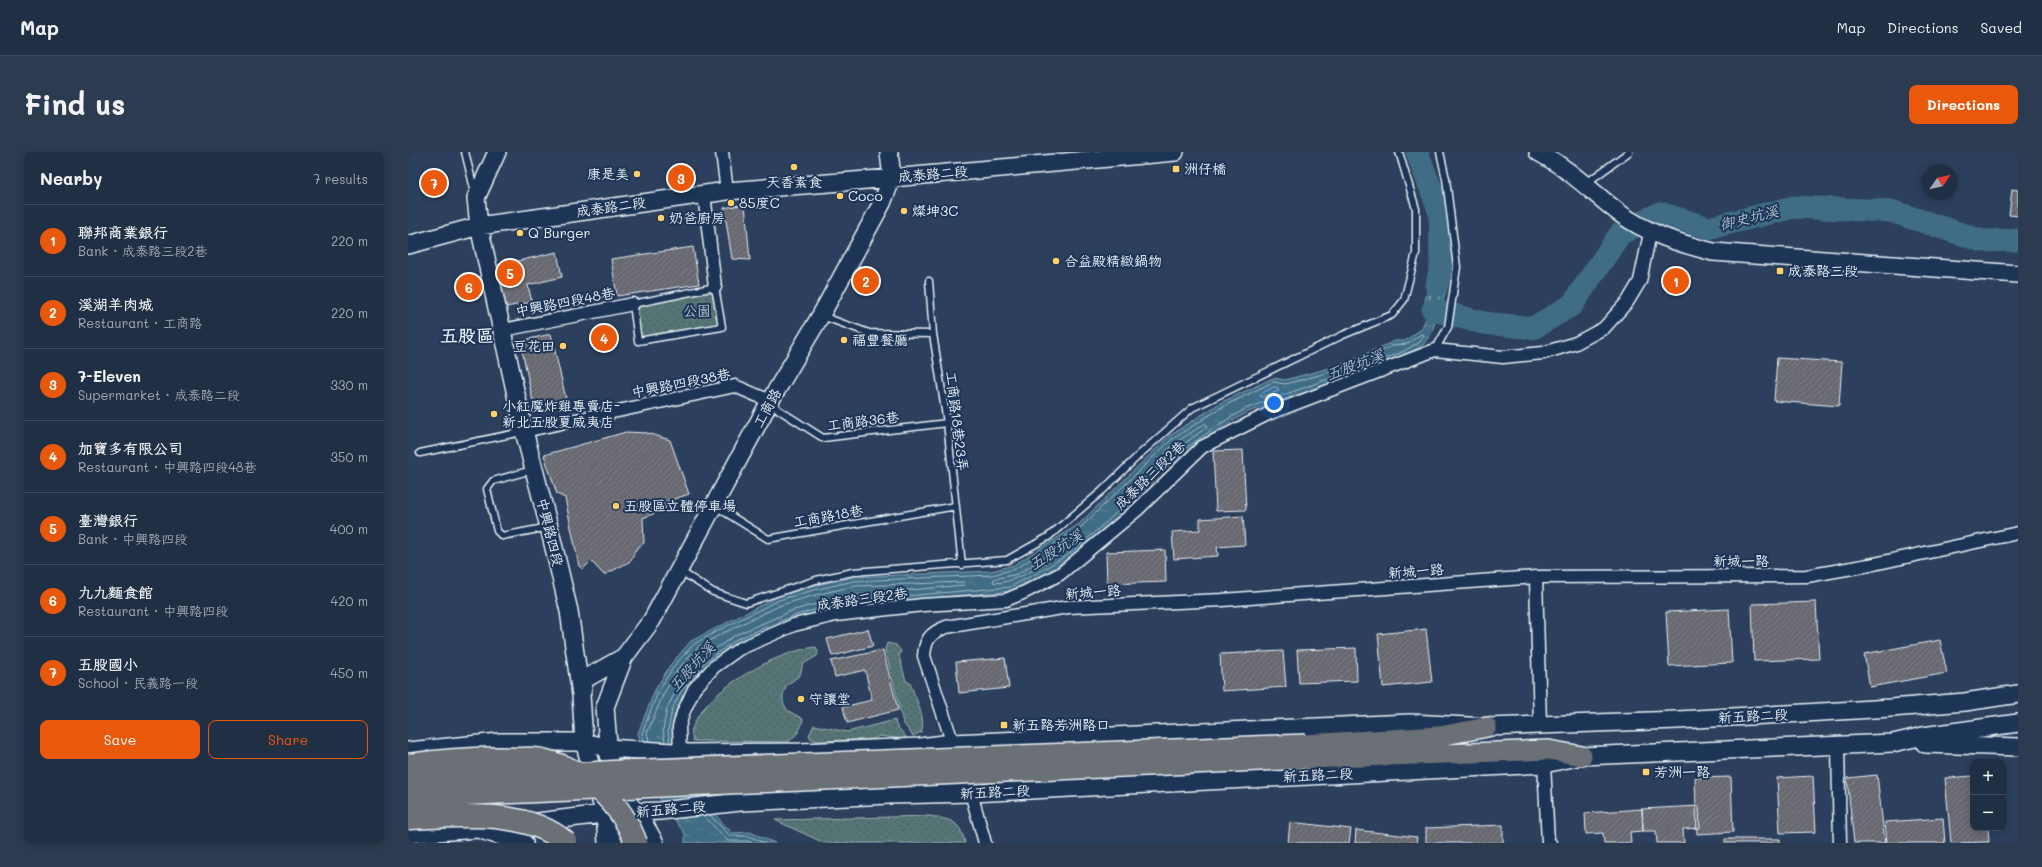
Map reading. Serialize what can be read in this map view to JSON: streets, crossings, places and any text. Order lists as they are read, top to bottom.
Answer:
{
  "streets": {
    "main road": [
      "成泰路二段",
      "工商路",
      "中興路四段",
      "新五路二段"
    ],
    "street": [
      "中興路四段48巷",
      "中興路四段38巷",
      "成泰路三段2巷",
      "新城一路"
    ],
    "lane": ["工商路36巷", "工商路18巷23弄", "工商路18巷"]
  },
  "crossings": [
    ["成泰路二段", "中興路四段48巷"],
    ["成泰路二段", "工商路"],
    ["成泰路二段", "中興路四段"],
    ["中興路四段48巷", "中興路四段"],
    ["中興路四段38巷", "工商路"],
    ["中興路四段38巷", "工商路36巷"],
    ["中興路四段38巷", "中興路四段"],
    ["工商路", "工商路36巷"],
    ["工商路", "工商路18巷"],
    ["工商路", "中興路四段"],
    ["工商路", "新五路二段"],
    ["工商路36巷", "工商路18巷23弄"],
    ["工商路18巷23弄", "工商路18巷"],
    ["成泰路三段2巷", "新五路二段"],
    ["中興路四段", "新五路二段"],
    ["新城一路", "新五路二段"]
  ],
  "districts": ["五股區"],
  "water": ["御史坑溪", "五股坑溪"],
  "parks": ["公園"],
  "places": {
    "other": [
      "天香素食",
      "康是美",
      "Coco",
      "85度C",
      "燦坤3C",
      "奶爸廚房",
      "Q Burger",
      "合益殿精緻鍋物",
      "福豐餐廳",
      "豆花田",
      "小紅魔炸雞專賣店- 新北五股夏威夷店",
      "五股區立體停車場",
      "守讓堂"
    ],
    "transit": [
      "洲仔橋",
      "成泰路三段",
      "新五路芳洲路口",
      "芳洲一路"
    ]
  },
  "north": "top right",
  "page": {
    "header": "Map",
    "nav": ["Map", "Directions", "Saved"],
    "buttons": [
      "Directions",
      ["Save", "Share"]
    ],
    "title": "Find us",
    "heading": ["Nearby", "7 results"],
    "pins": [
      "3",
      "7",
      "5",
      "1",
      "2",
      "6",
      "4"
    ],
    "list": [
      {
        "mark": "1",
        "name": "聯邦商業銀行",
        "note": "Bank · 成泰路三段2巷",
        "value": "220 m"
      },
      {
        "mark": "2",
        "name": "溪湖羊肉城",
        "note": "Restaurant · 工商路",
        "value": "220 m"
      },
      {
        "mark": "3",
        "name": "7-Eleven",
        "note": "Supermarket · 成泰路二段",
        "value": "330 m"
      },
      {
        "mark": "4",
        "name": "加寶多有限公司",
        "note": "Restaurant · 中興路四段48巷",
        "value": "350 m"
      },
      {
        "mark": "5",
        "name": "臺灣銀行",
        "note": "Bank · 中興路四段",
        "value": "400 m"
      },
      {
        "mark": "6",
        "name": "九九麵食館",
        "note": "Restaurant · 中興路四段",
        "value": "420 m"
      },
      {
        "mark": "7",
        "name": "五股國小",
        "note": "School · 民義路一段",
        "value": "450 m"
      }
    ],
    "map_buttons": ["+", "−"]
  }
}
